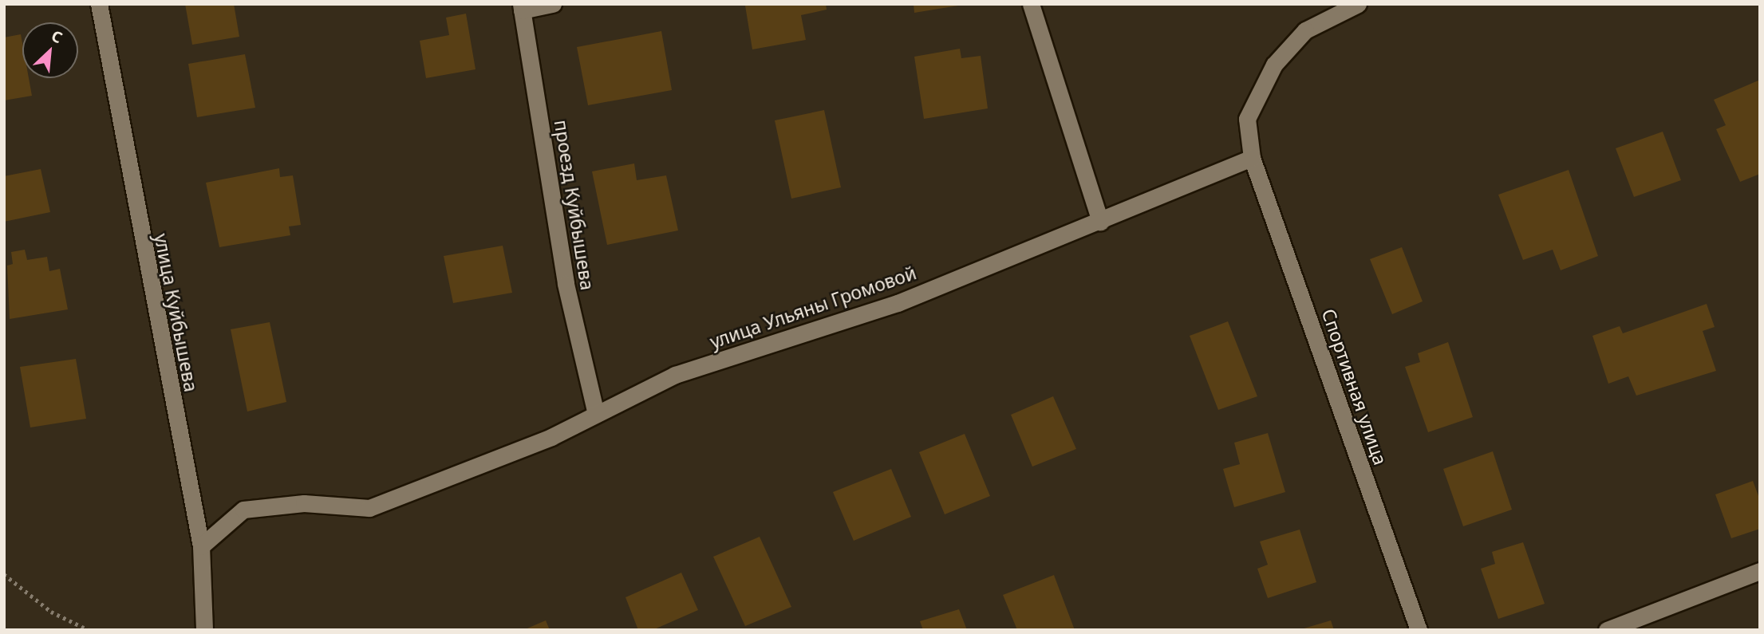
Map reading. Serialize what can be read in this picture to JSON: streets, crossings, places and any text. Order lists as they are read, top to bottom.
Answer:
{
  "streets": {
    "street": [
      "проезд Куйбышева",
      "улица Ульяны Громовой",
      "улица Куйбышева",
      "Спортивная улица"
    ]
  },
  "crossings": [
    ["проезд Куйбышева", "улица Ульяны Громовой"],
    ["улица Ульяны Громовой", "улица Куйбышева"],
    ["улица Ульяны Громовой", "Спортивная улица"]
  ],
  "north": "top right"
}
